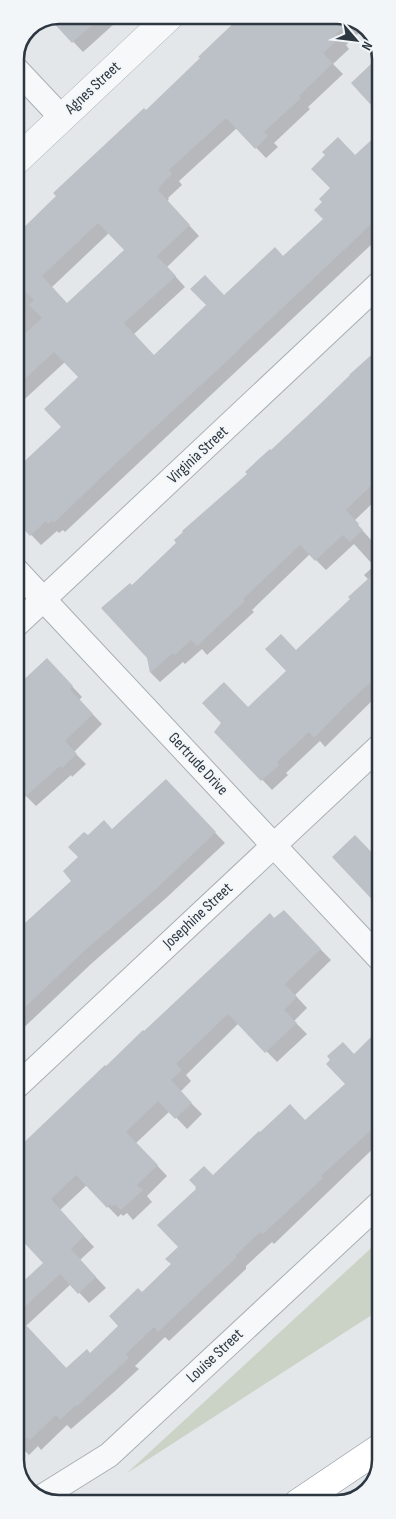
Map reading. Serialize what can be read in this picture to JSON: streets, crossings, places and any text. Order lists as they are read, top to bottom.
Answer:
{
  "streets": {
    "street": [
      "Agnes Street",
      "Virginia Street",
      "Gertrude Drive",
      "Josephine Street",
      "Louise Street"
    ]
  },
  "crossings": [
    ["Virginia Street", "Gertrude Drive"],
    ["Gertrude Drive", "Josephine Street"]
  ],
  "north": "bottom right"
}
